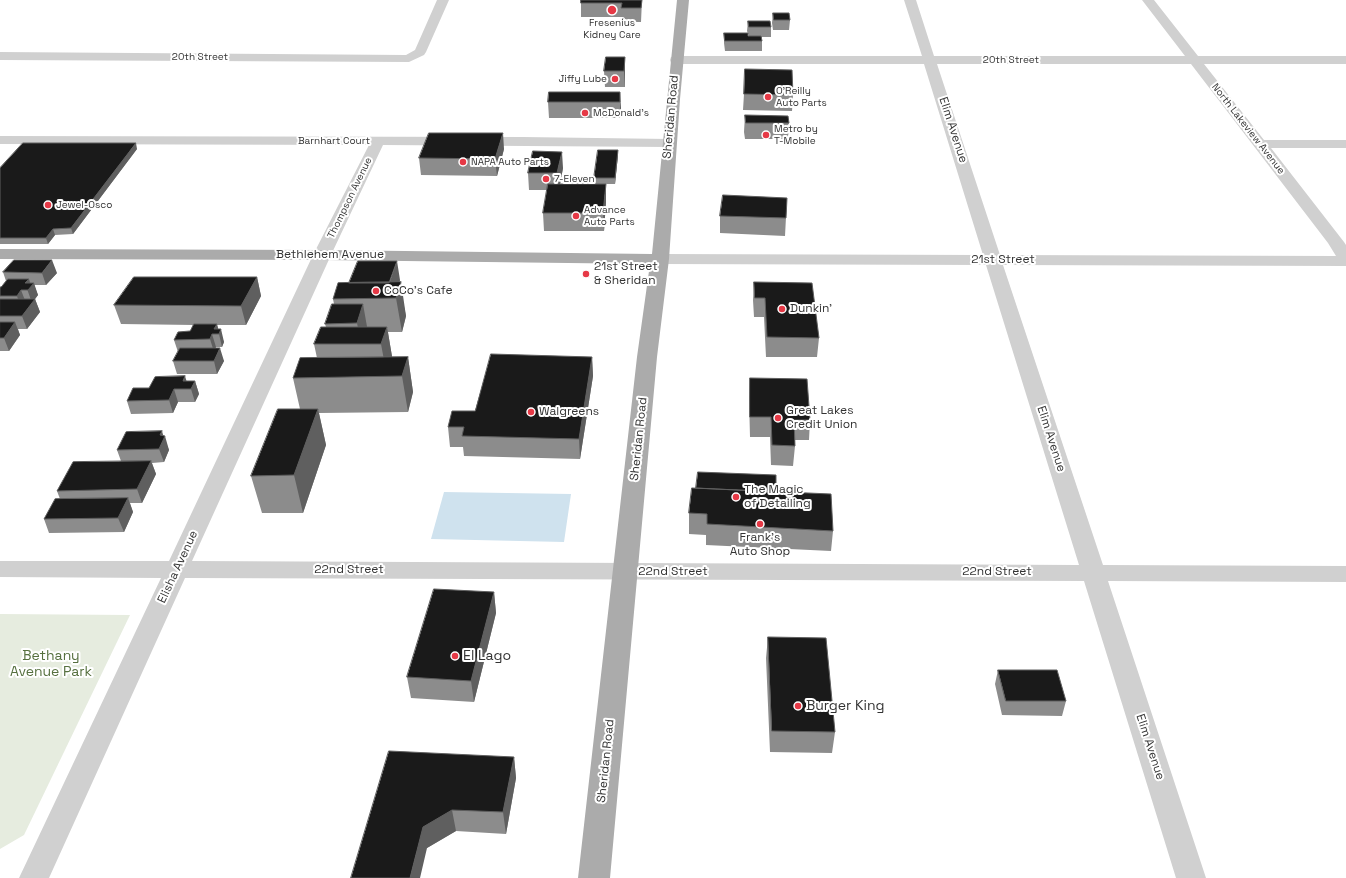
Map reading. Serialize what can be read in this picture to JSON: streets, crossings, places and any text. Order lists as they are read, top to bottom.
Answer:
{
  "streets": {
    "main road": ["Sheridan Road", "Bethlehem Avenue"],
    "street": [
      "20th Street",
      "North Lakeview Avenue",
      "Elim Avenue",
      "Barnhart Court",
      "Thompson Avenue",
      "21st Street",
      "Elisha Avenue",
      "22nd Street"
    ]
  },
  "crossings": [
    ["20th Street", "Sheridan Road"],
    ["20th Street", "North Lakeview Avenue"],
    ["20th Street", "Elim Avenue"],
    ["Sheridan Road", "Barnhart Court"],
    ["Sheridan Road", "Bethlehem Avenue"],
    ["Sheridan Road", "21st Street"],
    ["Sheridan Road", "22nd Street"],
    ["North Lakeview Avenue", "21st Street"],
    ["Elim Avenue", "21st Street"],
    ["Elim Avenue", "22nd Street"],
    ["Barnhart Court", "Thompson Avenue"],
    ["Thompson Avenue", "Bethlehem Avenue"],
    ["Thompson Avenue", "Elisha Avenue"],
    ["Bethlehem Avenue", "21st Street"],
    ["Bethlehem Avenue", "Elisha Avenue"],
    ["Elisha Avenue", "22nd Street"]
  ],
  "parks": ["Bethany Avenue Park"],
  "places": [
    "Fresenius Kidney Care",
    "Jiffy Lube",
    "O'Reilly Auto Parts",
    "McDonald's",
    "Metro by T-Mobile",
    "NAPA Auto Parts",
    "7-Eleven",
    "Jewel-Osco",
    "Advance Auto Parts",
    "21st Street & Sheridan",
    "CoCo's Cafe",
    "Dunkin'",
    "Walgreens",
    "Great Lakes Credit Union",
    "The Magic of Detailing",
    "Frank's Auto Shop",
    "El Lago",
    "Burger King"
  ]
}
